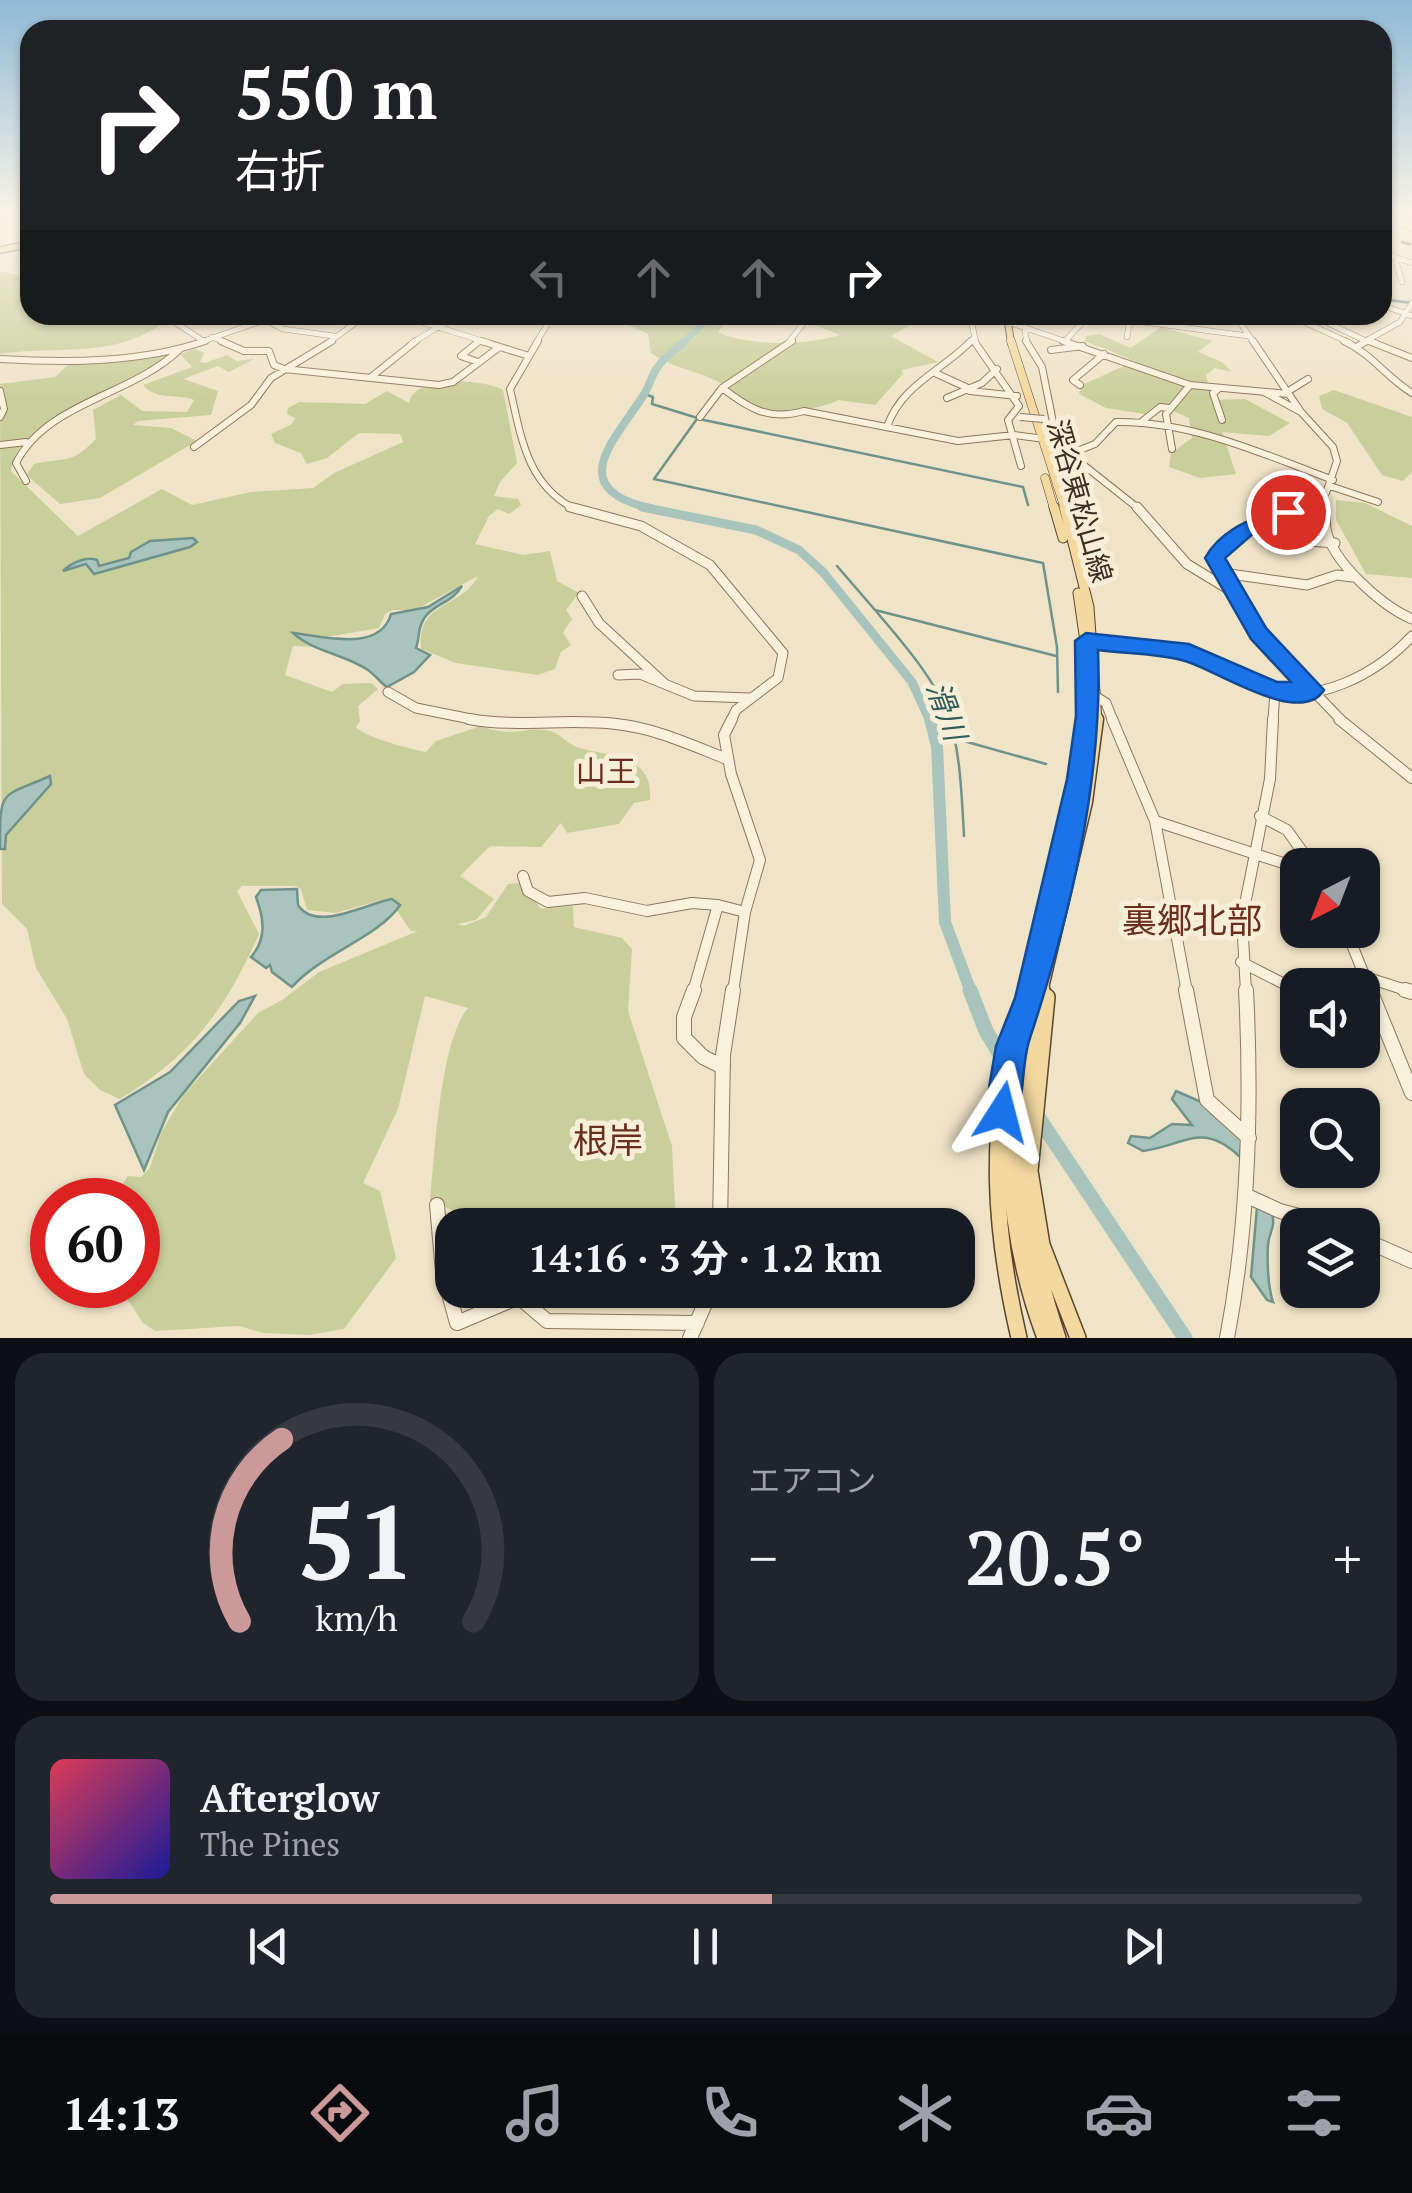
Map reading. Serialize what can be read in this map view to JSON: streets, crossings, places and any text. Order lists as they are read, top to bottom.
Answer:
{
  "streets": {
    "main road": ["深谷東松山線"]
  },
  "districts": ["山王", "裏郷北部", "根岸"],
  "water": ["滑川"],
  "north": "bottom left",
  "page": {
    "turn": ["550 m", "右折"],
    "limit": "60",
    "trip": "14:16 · 3 分 · 1.2 km",
    "tile": "エアコン",
    "heat": ["−", "20.5°", "+"],
    "song": ["Afterglow", "The Pines"],
    "tabs": "14:13",
    "gauge": ["51", "km/h"]
  }
}
